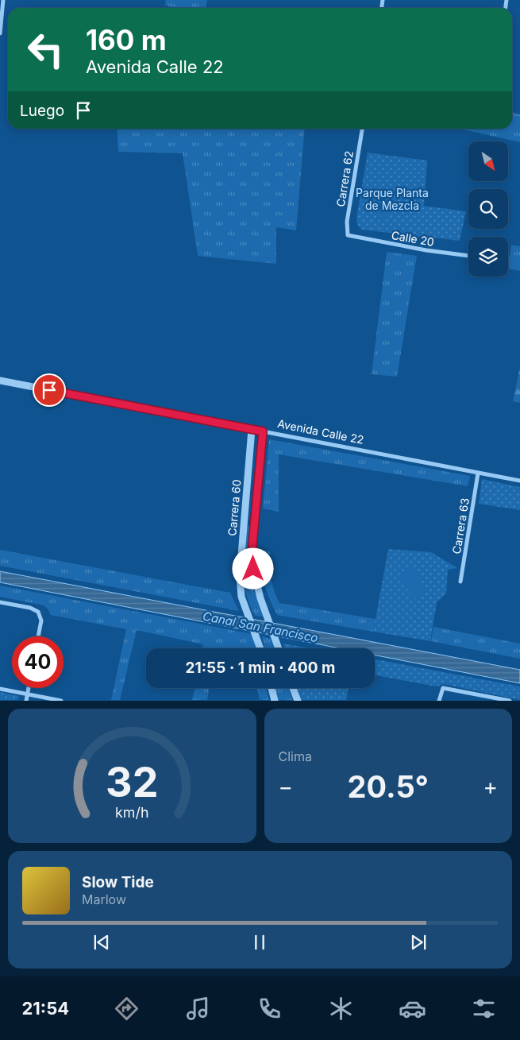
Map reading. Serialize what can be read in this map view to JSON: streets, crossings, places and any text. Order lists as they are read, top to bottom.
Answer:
{
  "streets": {
    "street": [
      "Carrera 62",
      "Calle 20",
      "Avenida Calle 22",
      "Carrera 60",
      "Carrera 63"
    ]
  },
  "crossings": [
    ["Carrera 62", "Calle 20"],
    ["Avenida Calle 22", "Carrera 60"],
    ["Avenida Calle 22", "Carrera 63"]
  ],
  "water": ["Canal San Francisco"],
  "parks": ["Parque Planta de Mezcla"],
  "north": "bottom right",
  "page": {
    "turn": ["160 m", "Avenida Calle 22"],
    "then": "Luego",
    "limit": "40",
    "trip": "21:55 · 1 min · 400 m",
    "tile": "Clima",
    "heat": ["−", "20.5°", "+"],
    "song": ["Slow Tide", "Marlow"],
    "tabs": "21:54",
    "gauge": ["32", "km/h"]
  }
}
